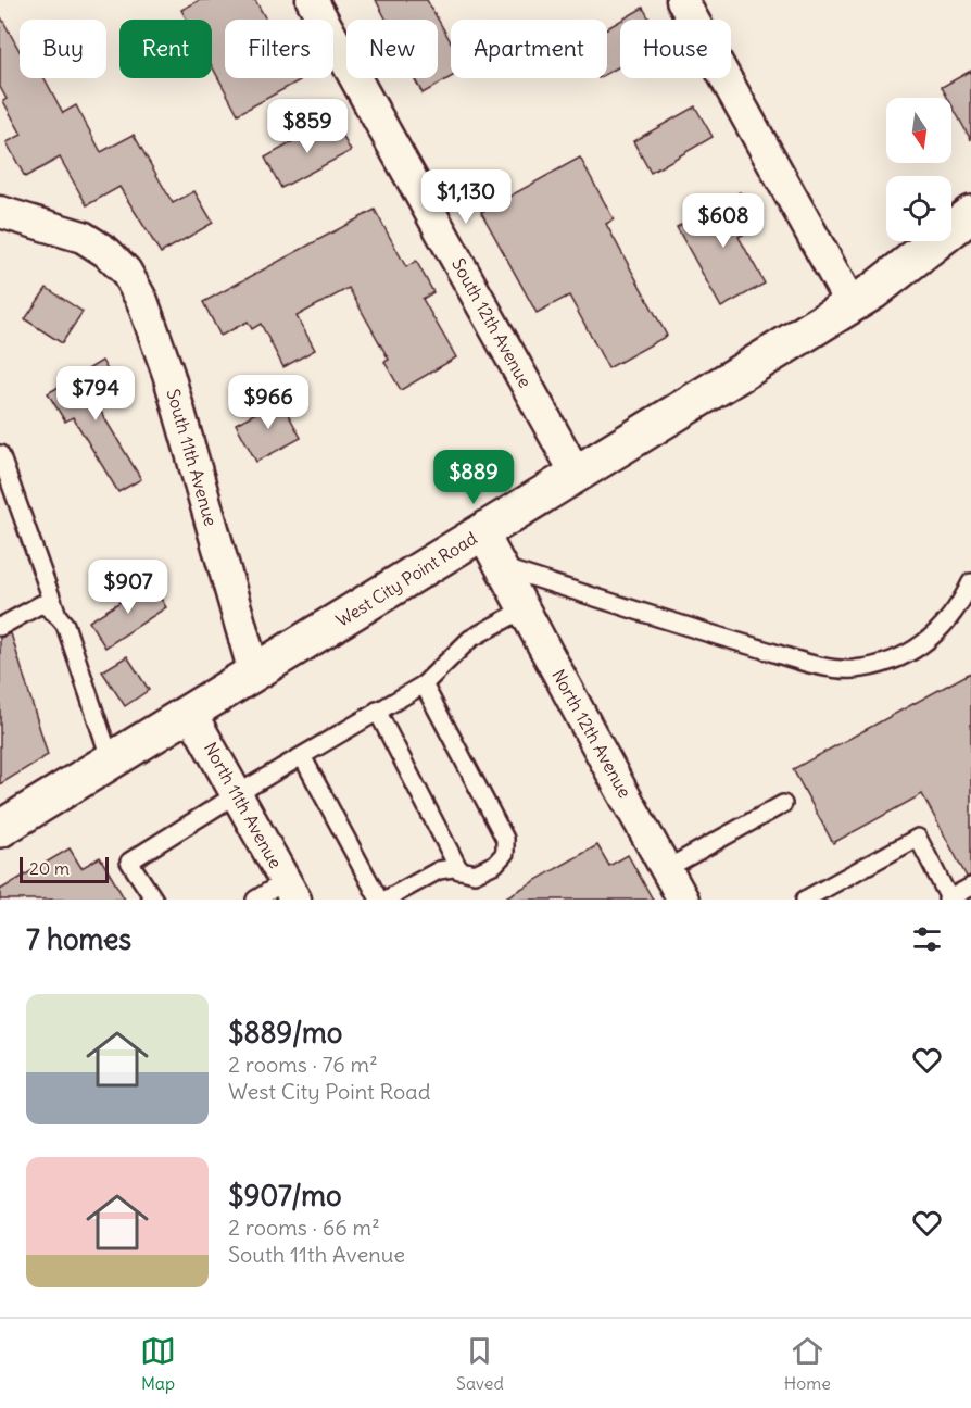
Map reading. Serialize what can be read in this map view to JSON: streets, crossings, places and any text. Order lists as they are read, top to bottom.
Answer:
{
  "streets": {
    "street": [
      "South 12th Avenue",
      "South 11th Avenue",
      "West City Point Road",
      "North 12th Avenue",
      "North 11th Avenue"
    ]
  },
  "crossings": [
    ["South 12th Avenue", "West City Point Road"],
    ["South 11th Avenue", "West City Point Road"],
    ["West City Point Road", "North 12th Avenue"],
    ["West City Point Road", "North 11th Avenue"]
  ],
  "scale_bar": "20 m",
  "north": "bottom",
  "page": {
    "chip": [
      "Buy",
      "Rent",
      "Filters",
      "New",
      "Apartment",
      "House"
    ],
    "price": [
      "$859",
      "$1,130",
      "$608",
      "$794",
      "$966",
      "$889",
      "$907"
    ],
    "scale": "20 m",
    "heading": "7 homes",
    "list": [
      {
        "name": "$889/mo",
        "note": "2 rooms · 76 m² · West City Point Road"
      },
      {
        "name": "$907/mo",
        "note": "2 rooms · 66 m² · South 11th Avenue"
      }
    ],
    "tabs": ["Map", "Saved", "Home"]
  }
}
